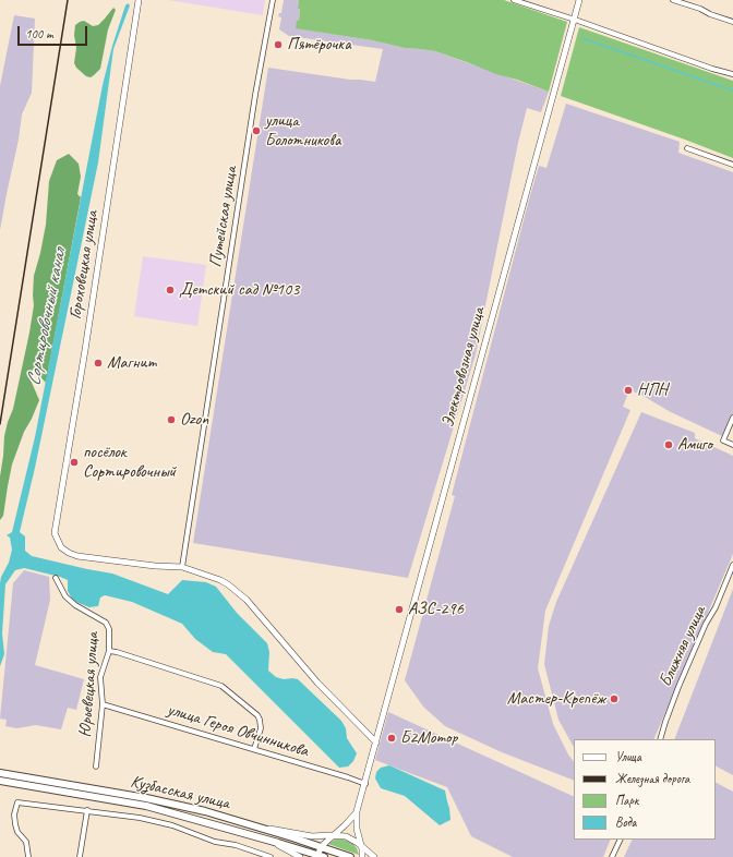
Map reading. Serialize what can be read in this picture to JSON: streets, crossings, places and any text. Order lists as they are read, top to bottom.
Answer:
{
  "streets": {
    "main road": ["Кузбасская улица"],
    "street": [
      "Путейская улица",
      "Гороховецкая улица",
      "Электровозная улица",
      "Ближняя улица",
      "Юрьевецкая улица",
      "улица Героя Овчинникова"
    ]
  },
  "crossings": [
    ["Путейская улица", "Гороховецкая улица"],
    ["Электровозная улица", "улица Героя Овчинникова"],
    ["Юрьевецкая улица", "улица Героя Овчинникова"]
  ],
  "water": ["Сортировочный канал"],
  "places": [
    "Пятёрочка",
    "улица Болотникова",
    "Детский сад №103",
    "Магнит",
    "НПН",
    "Ozon",
    "Амиго",
    "посёлок Сортировочный",
    "АЗС-296",
    "Мастер-Крепёж",
    "Б2Мотор"
  ],
  "legend": [
    "Улица",
    "Железная дорога",
    "Парк",
    "Вода"
  ],
  "scale_bar": "100 m"
}
